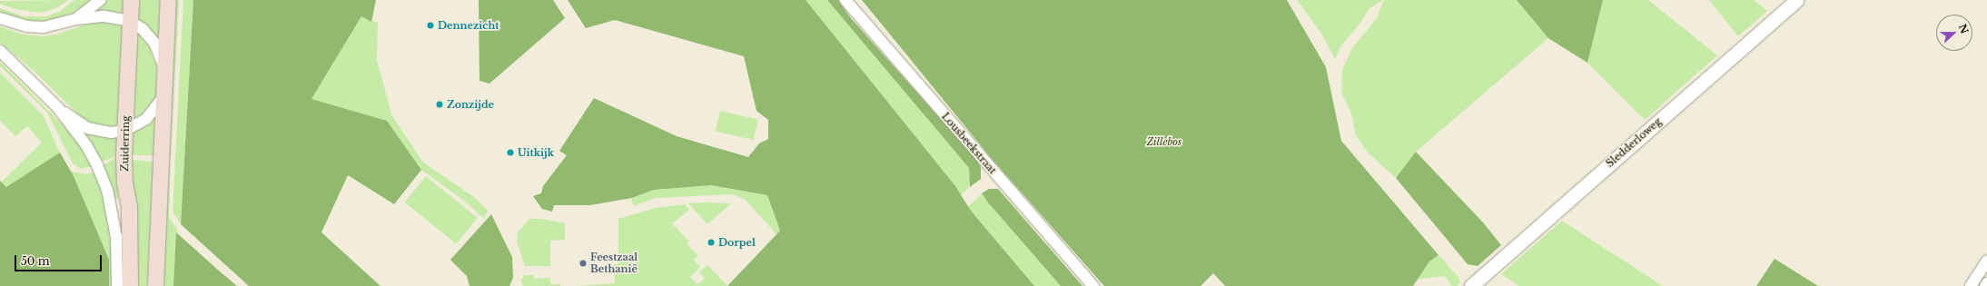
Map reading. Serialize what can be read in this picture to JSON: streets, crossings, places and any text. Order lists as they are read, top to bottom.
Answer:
{
  "streets": {
    "main road": ["Zuiderring"],
    "street": ["Sledderloweg", "Lousbeekstraat"]
  },
  "parks": ["Zillebos"],
  "places": [
    "Dennezicht",
    "Zonzijde",
    "Uitkijk",
    "Dorpel",
    "Feestzaal Bethanië"
  ],
  "scale_bar": "50 m",
  "north": "right"
}
